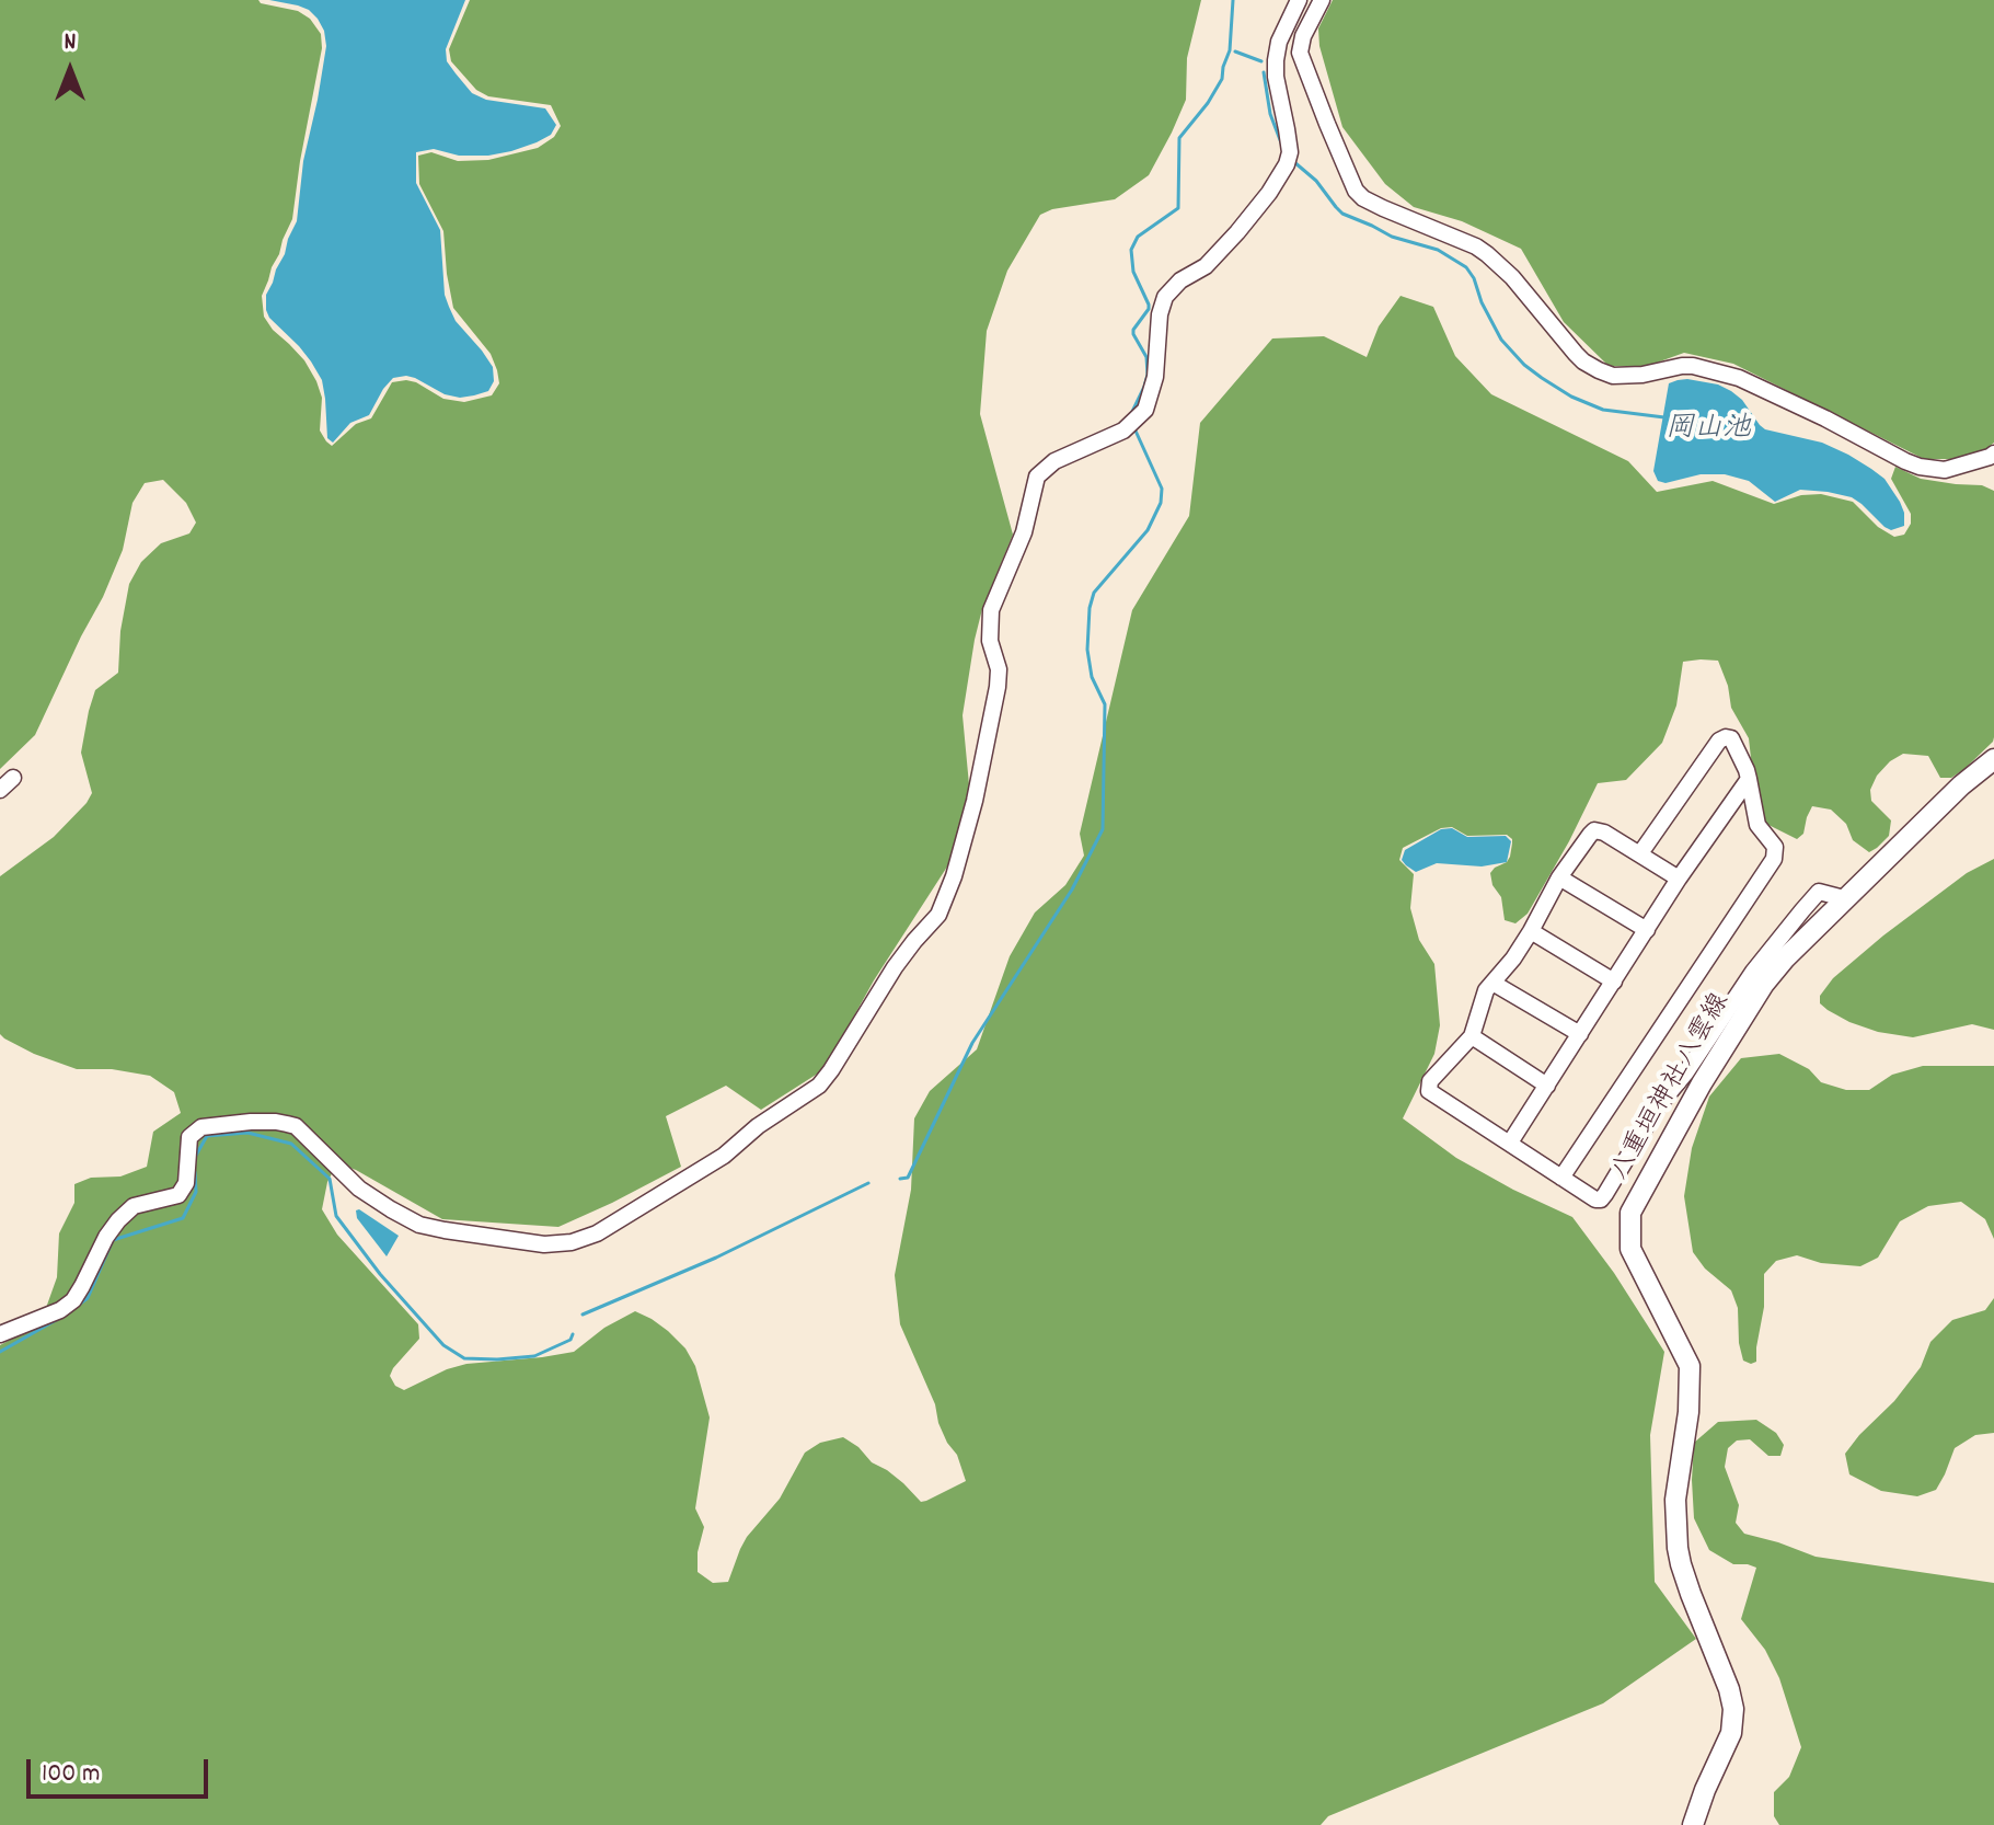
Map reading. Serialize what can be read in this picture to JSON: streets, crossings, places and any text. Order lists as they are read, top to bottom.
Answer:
{
  "streets": {
    "main road": ["八重垣神社八雲線"]
  },
  "water": ["岡山池"],
  "scale_bar": "100 m",
  "north": "top"
}
